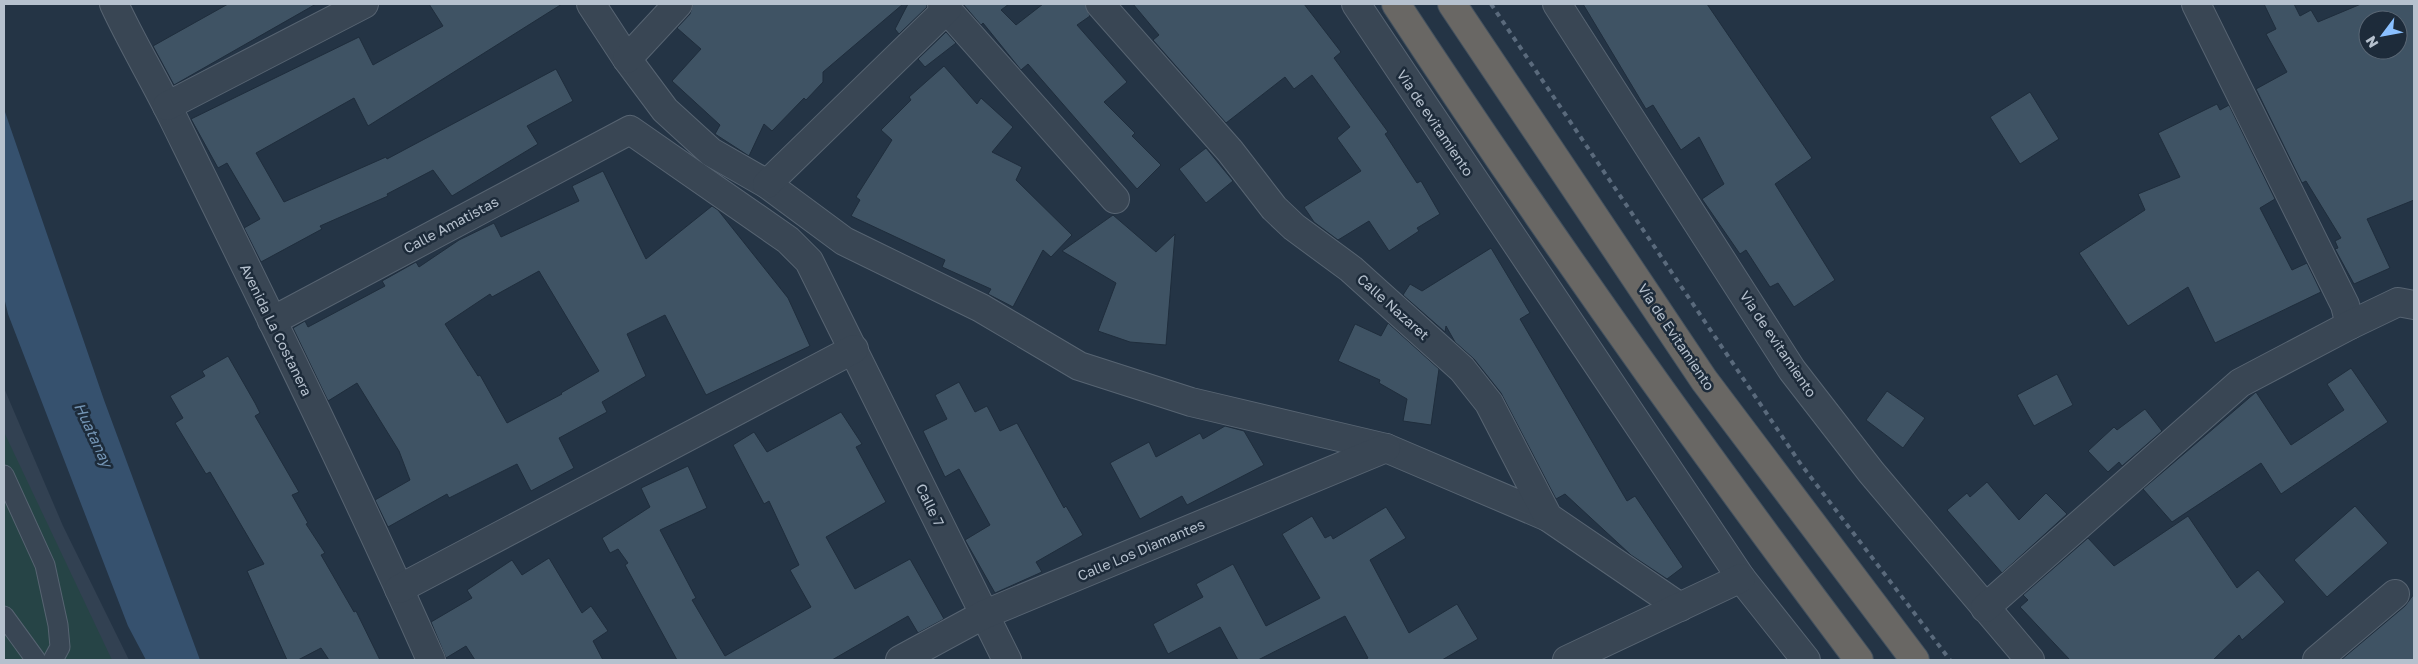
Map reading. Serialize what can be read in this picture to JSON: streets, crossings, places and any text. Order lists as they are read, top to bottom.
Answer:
{
  "streets": {
    "highway": ["Vía de Evitamiento"],
    "street": [
      "Via de evitamiento",
      "Calle Amatistas",
      "Calle Nazaret",
      "Avenida La Costanera",
      "Calle 7",
      "Calle Los Diamantes"
    ]
  },
  "crossings": [
    ["Calle Amatistas", "Avenida La Costanera"],
    ["Calle Amatistas", "Calle 7"],
    ["Calle 7", "Calle Los Diamantes"]
  ],
  "water": ["Huatanay"],
  "north": "bottom left"
}
